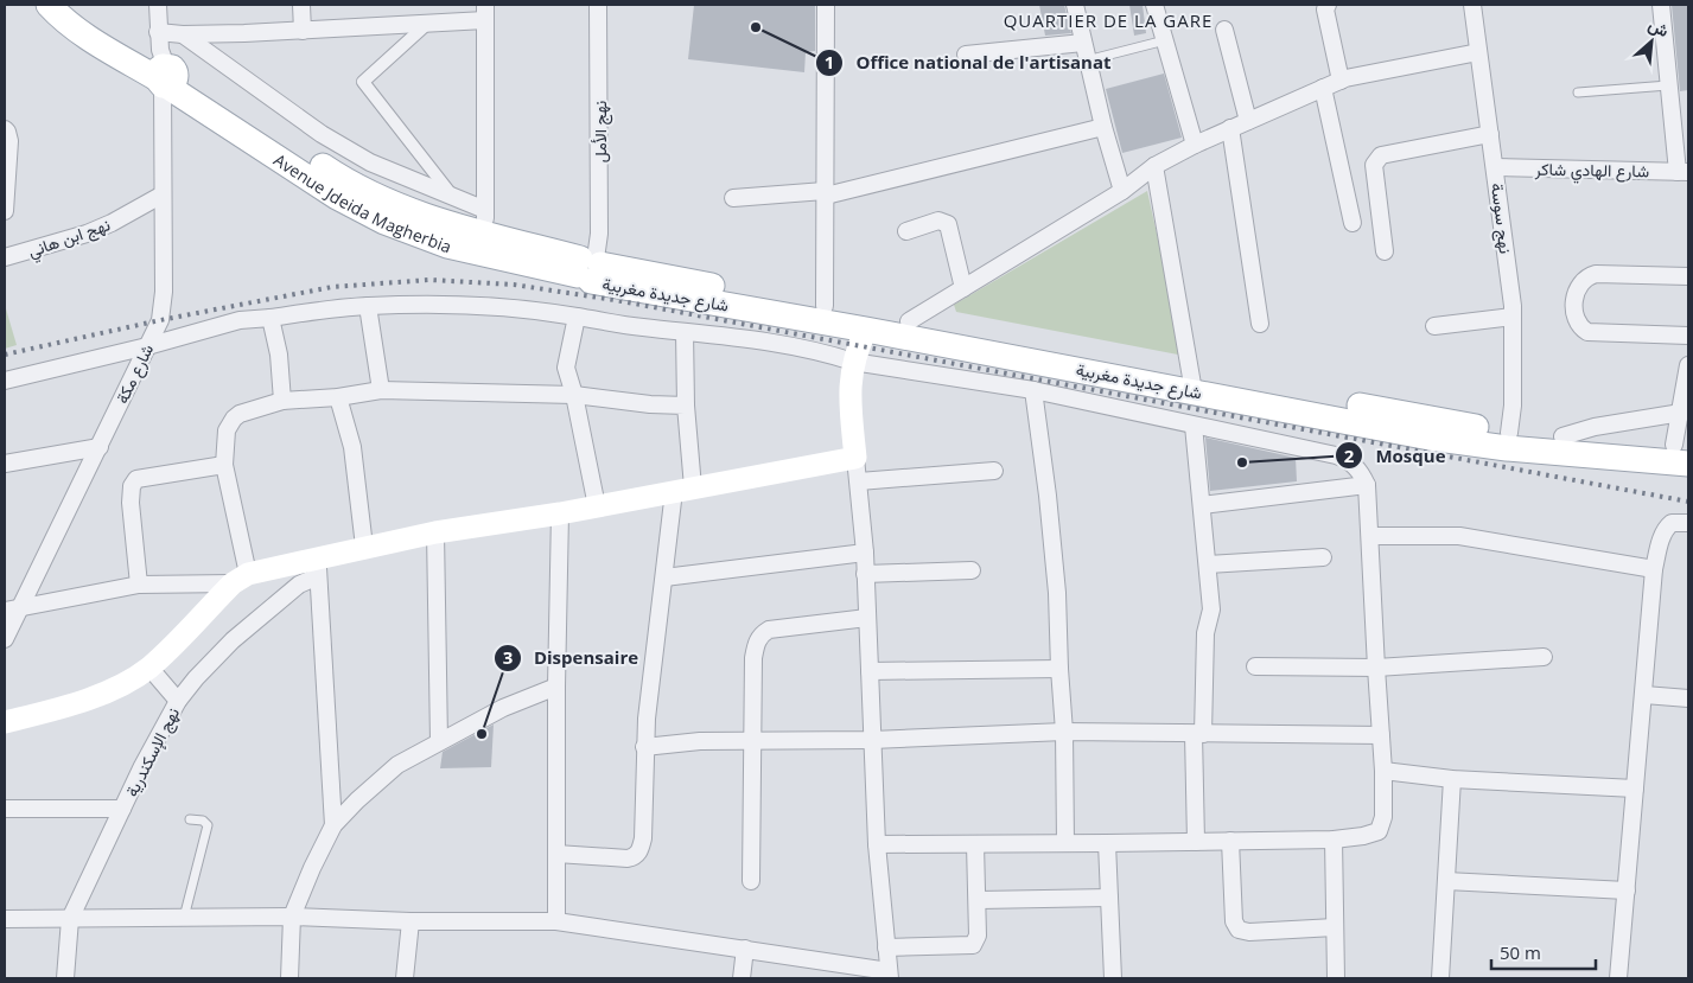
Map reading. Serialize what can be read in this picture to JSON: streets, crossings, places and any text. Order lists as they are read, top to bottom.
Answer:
{
  "streets": {
    "main road": ["Avenue Jdeida Magherbia", "شارع جديدة مغربية"],
    "street": [
      "نهج الأمل",
      "شارع الهادي شاكر",
      "نهج سوسة",
      "نهج ابن هاني",
      "شارع مكة",
      "نهج الإسكندرية"
    ]
  },
  "crossings": [
    ["نهج الأمل", "Avenue Jdeida Magherbia"],
    ["نهج الأمل", "شارع جديدة مغربية"],
    ["شارع الهادي شاكر", "نهج سوسة"],
    ["Avenue Jdeida Magherbia", "شارع جديدة مغربية"],
    ["Avenue Jdeida Magherbia", "شارع مكة"],
    ["نهج سوسة", "شارع جديدة مغربية"],
    ["نهج ابن هاني", "شارع مكة"]
  ],
  "districts": ["QUARTIER DE LA GARE"],
  "places": ["Office national de l'artisanat", "Mosque", "Dispensaire"],
  "scale_bar": "50 m",
  "north": "top right"
}
